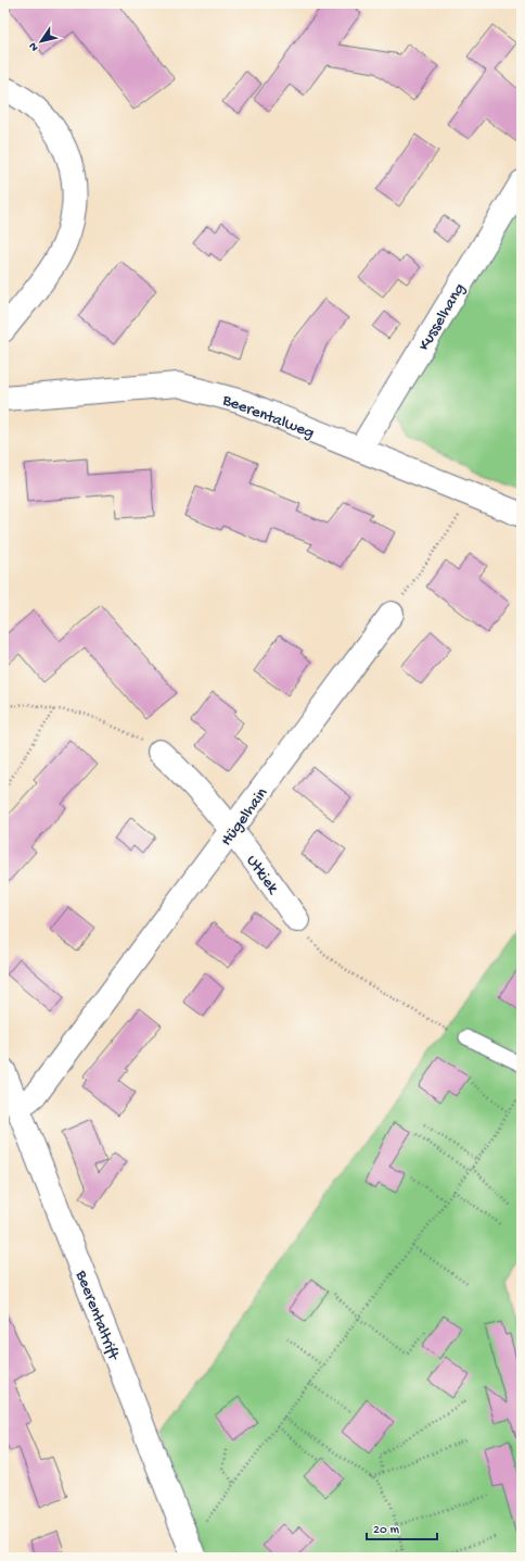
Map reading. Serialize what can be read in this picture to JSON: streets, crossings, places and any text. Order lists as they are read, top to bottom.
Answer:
{
  "streets": {
    "street": [
      "Kusselhang",
      "Beerentalweg",
      "Hügelhain",
      "Utkiek",
      "Beerentaltrift"
    ]
  },
  "crossings": [
    ["Kusselhang", "Beerentalweg"],
    ["Hügelhain", "Utkiek"],
    ["Hügelhain", "Beerentaltrift"]
  ],
  "scale_bar": "20 m",
  "north": "bottom left"
}
